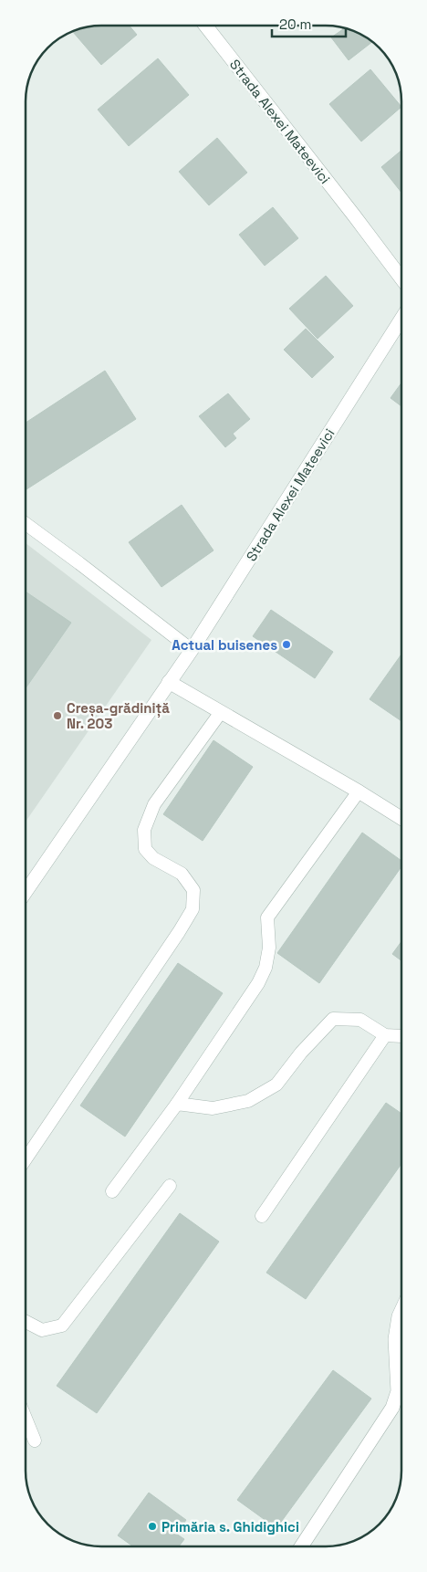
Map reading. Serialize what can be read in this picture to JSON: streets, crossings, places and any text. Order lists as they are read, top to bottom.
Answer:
{
  "streets": {
    "street": ["Strada Alexei Mateevici"]
  },
  "places": ["Actual buisenes", "Creșa-grădiniță Nr. 203", "Primăria s. Ghidighici"],
  "scale_bar": "20 m"
}
